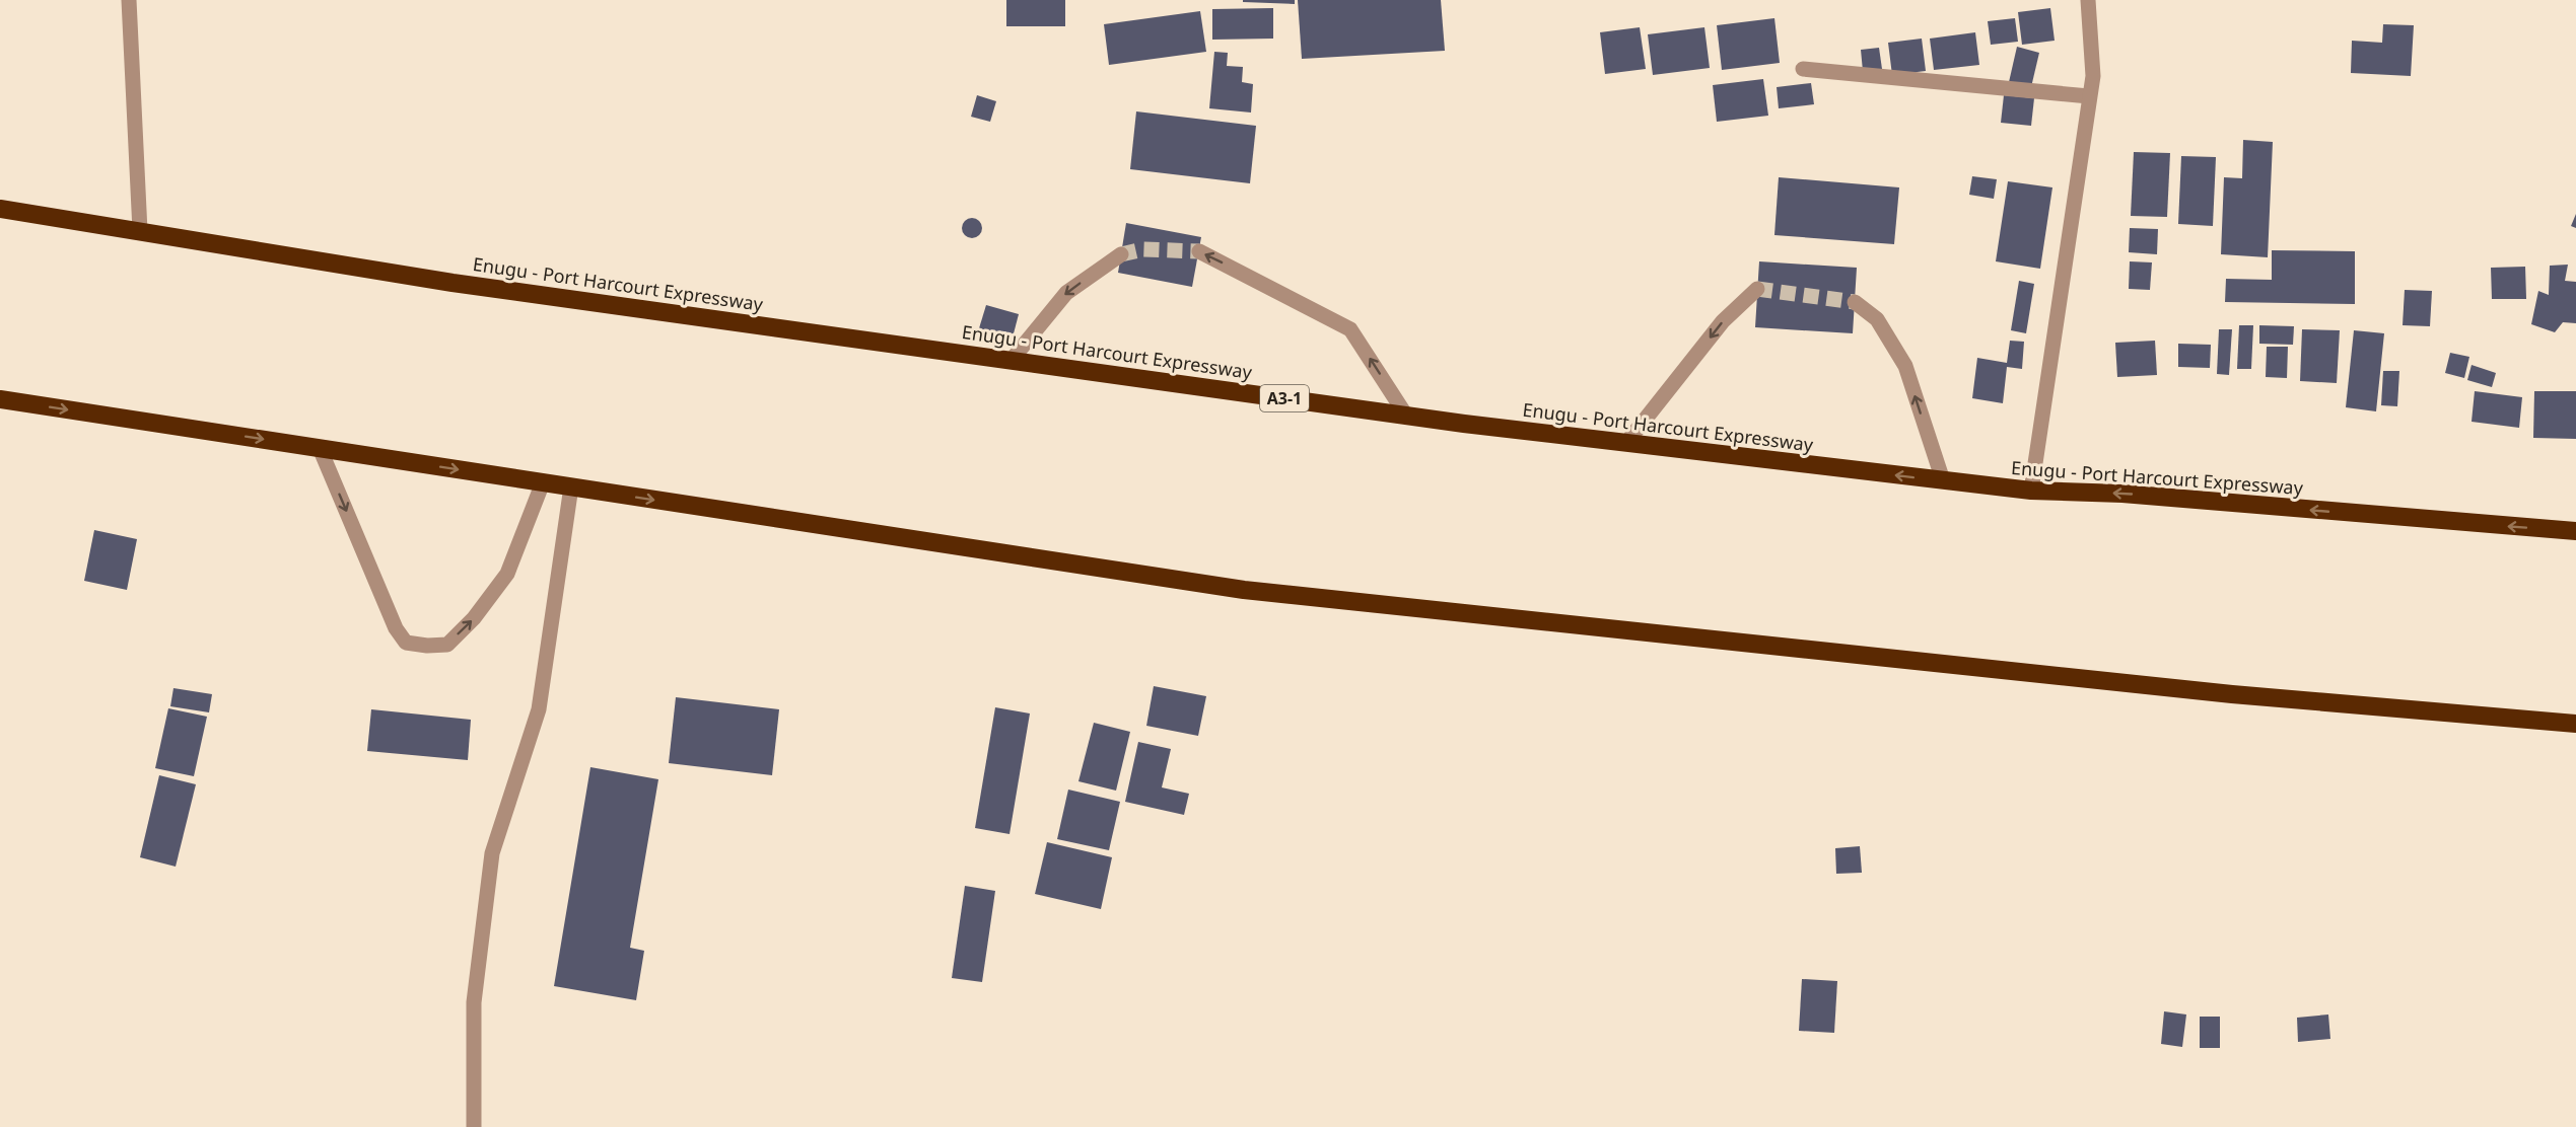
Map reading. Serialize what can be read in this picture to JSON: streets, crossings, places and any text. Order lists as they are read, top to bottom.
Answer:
{
  "streets": {
    "highway": ["Enugu - Port Harcourt Expressway", "A3-1"]
  }
}
